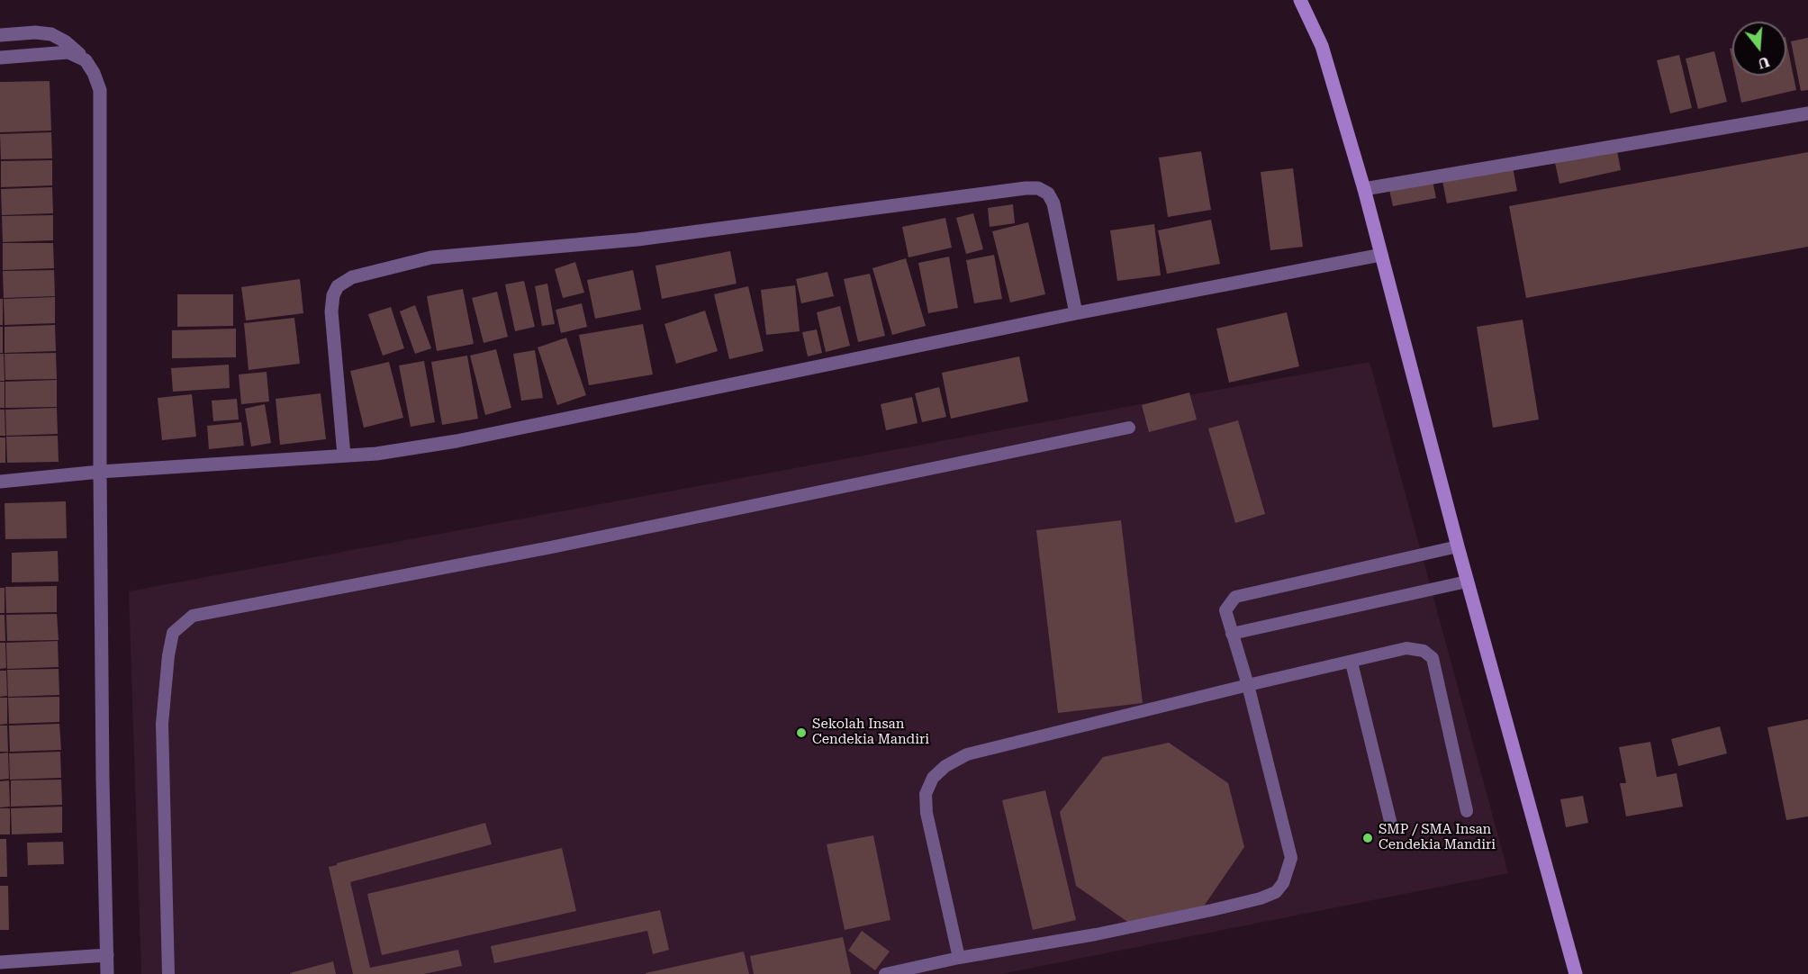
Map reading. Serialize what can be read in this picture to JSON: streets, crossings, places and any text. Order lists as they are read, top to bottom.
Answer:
{
  "places": ["Sekolah Insan Cendekia Mandiri", "SMP / SMA Insan Cendekia Mandiri"],
  "north": "bottom"
}
